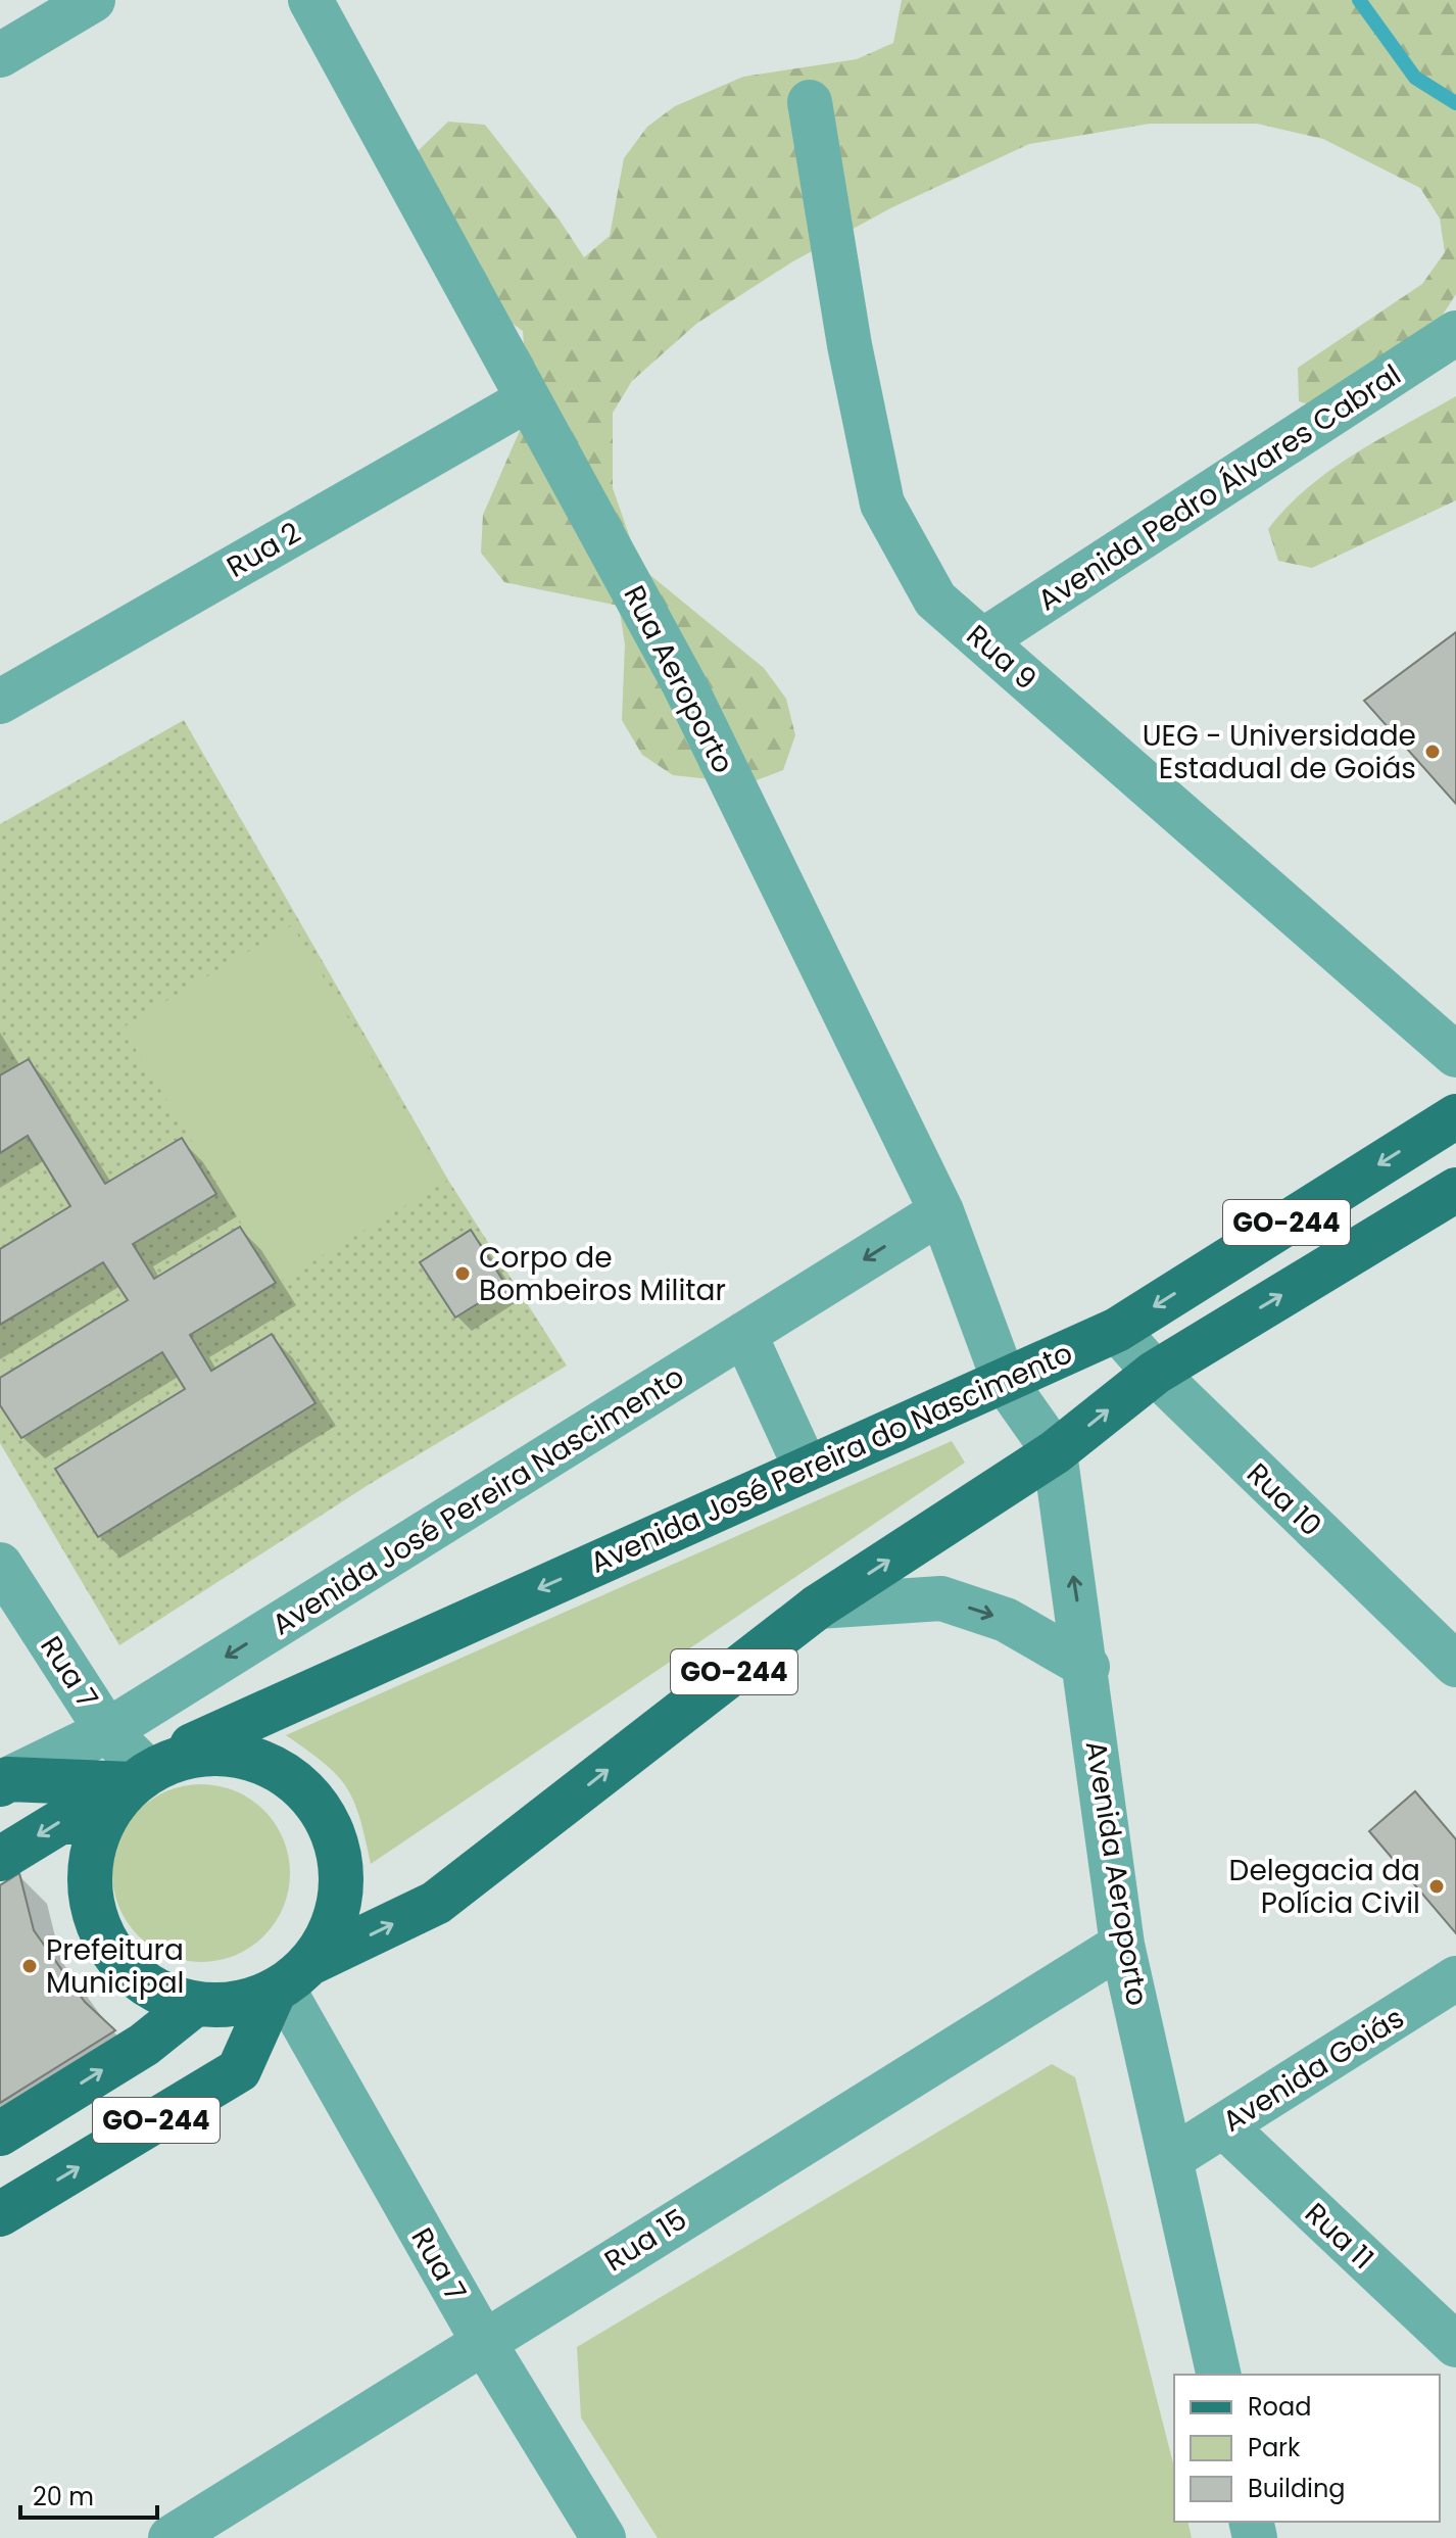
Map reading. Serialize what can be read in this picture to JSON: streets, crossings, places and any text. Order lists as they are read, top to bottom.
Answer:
{
  "streets": {
    "main road": ["GO-244", "Avenida José Pereira do Nascimento", "Avenida José Pereira Nascimento"],
    "street": [
      "Avenida Pedro Álvares Cabral",
      "Rua 2",
      "Rua 9",
      "Rua Aeroporto",
      "Rua 10",
      "Rua 7",
      "Avenida Aeroporto",
      "Avenida Goiás",
      "Rua 11",
      "Rua 15"
    ]
  },
  "crossings": [
    ["Avenida Pedro Álvares Cabral", "Rua 9"],
    ["Rua 2", "Rua Aeroporto"],
    ["Rua Aeroporto", "Avenida José Pereira do Nascimento"],
    ["Rua Aeroporto", "Avenida José Pereira Nascimento"],
    ["Rua Aeroporto", "Avenida Aeroporto"],
    ["GO-244", "Avenida José Pereira do Nascimento"],
    ["GO-244", "Avenida José Pereira Nascimento"],
    ["GO-244", "Rua 7"],
    ["Avenida José Pereira do Nascimento", "Rua 10"],
    ["Avenida José Pereira do Nascimento", "Avenida José Pereira Nascimento"],
    ["Avenida José Pereira do Nascimento", "Rua 7"],
    ["Avenida José Pereira do Nascimento", "Avenida Aeroporto"],
    ["Avenida José Pereira Nascimento", "Rua 7"],
    ["Rua 7", "Rua 15"],
    ["Avenida Aeroporto", "Avenida Goiás"],
    ["Avenida Aeroporto", "Rua 15"],
    ["Avenida Goiás", "Rua 11"]
  ],
  "one_way": ["Avenida José Pereira Nascimento"],
  "places": [
    "UEG - Universidade Estadual de Goiás",
    "Corpo de Bombeiros Militar",
    "Delegacia da Polícia Civil",
    "Prefeitura Municipal"
  ],
  "legend": ["Road", "Park", "Building"],
  "scale_bar": "20 m"
}
